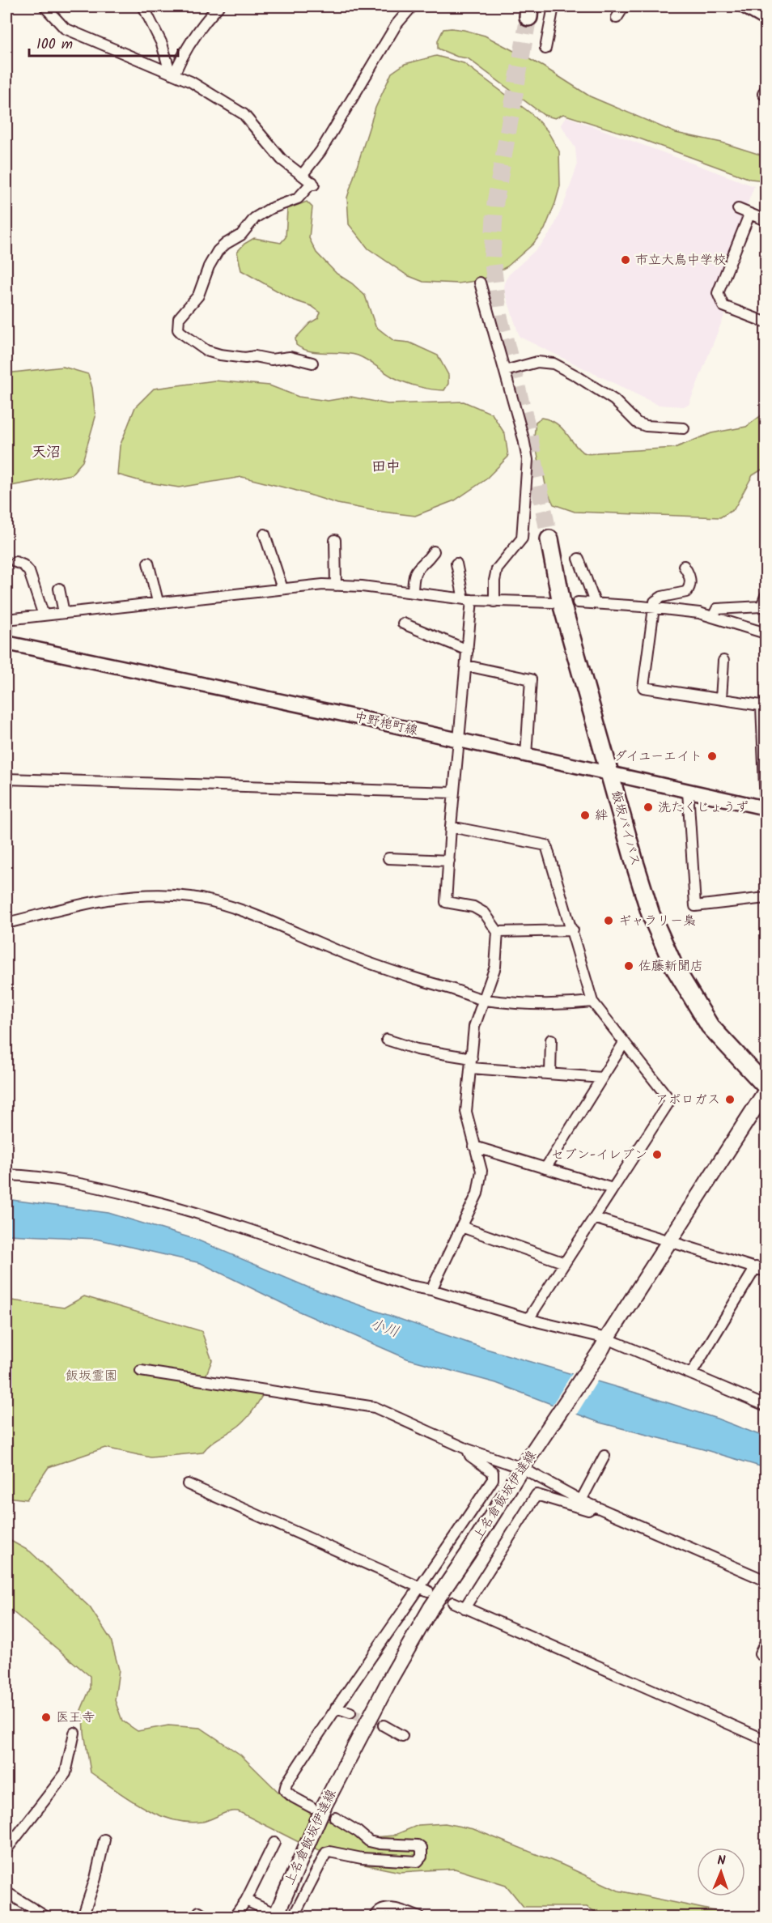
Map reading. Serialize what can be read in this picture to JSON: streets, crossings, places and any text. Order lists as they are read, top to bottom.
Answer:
{
  "streets": {
    "highway": ["飯坂バイパス"],
    "main road": ["中野梍町線", "上名倉飯坂伊達線"]
  },
  "crossings": [
    ["中野梍町線", "飯坂バイパス"]
  ],
  "districts": ["天沼", "田中"],
  "water": ["小川"],
  "parks": ["飯坂霊園"],
  "places": [
    "市立大鳥中学校",
    "ダイユーエイト",
    "洗たくじょうず",
    "絆",
    "ギャラリー梟",
    "佐藤新聞店",
    "アポロガス",
    "セブン-イレブン",
    "医王寺"
  ],
  "scale_bar": "100 m",
  "north": "top"
}
